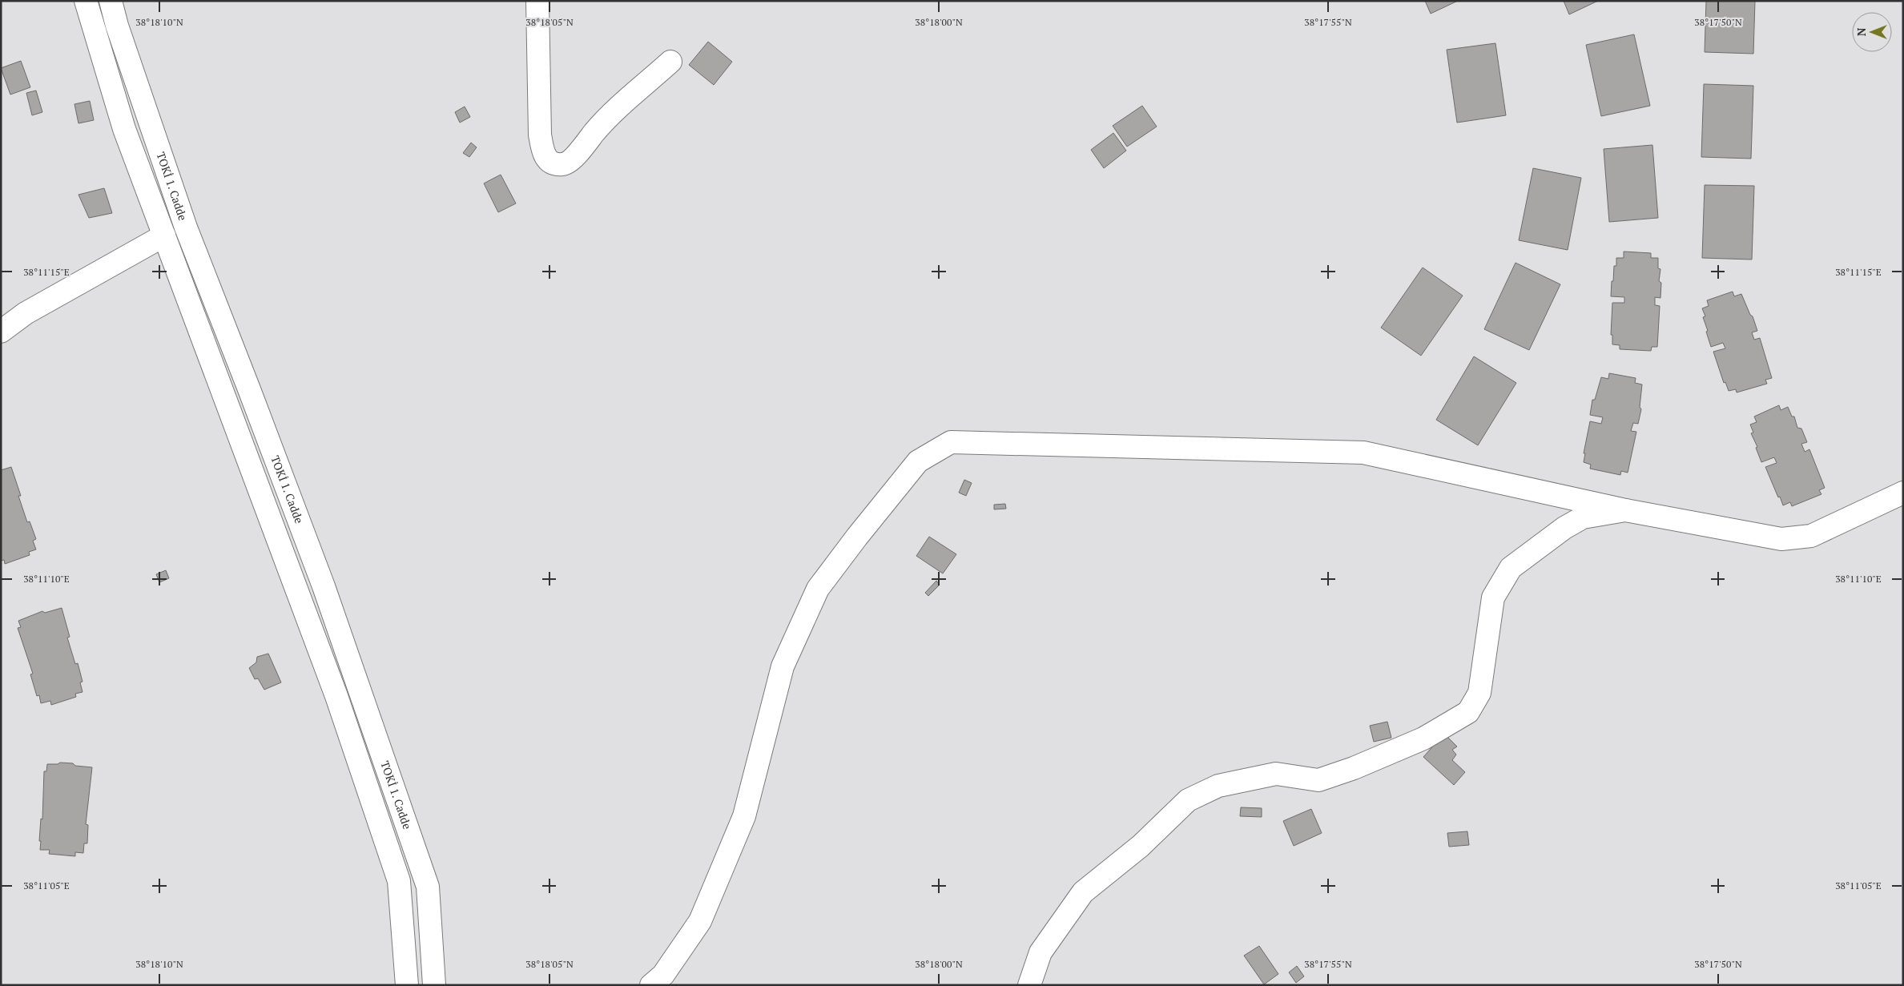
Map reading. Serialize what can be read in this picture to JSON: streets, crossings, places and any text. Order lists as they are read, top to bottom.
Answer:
{
  "streets": {
    "street": ["TOKİ 1. Cadde"]
  },
  "north": "left",
  "coordinates": [
    "38°18'10\"N",
    "38°18'05\"N",
    "38°18'00\"N",
    "38°17'55\"N",
    "38°17'50\"N",
    "38°11'15\"E",
    "38°11'10\"E",
    "38°11'05\"E"
  ]
}
